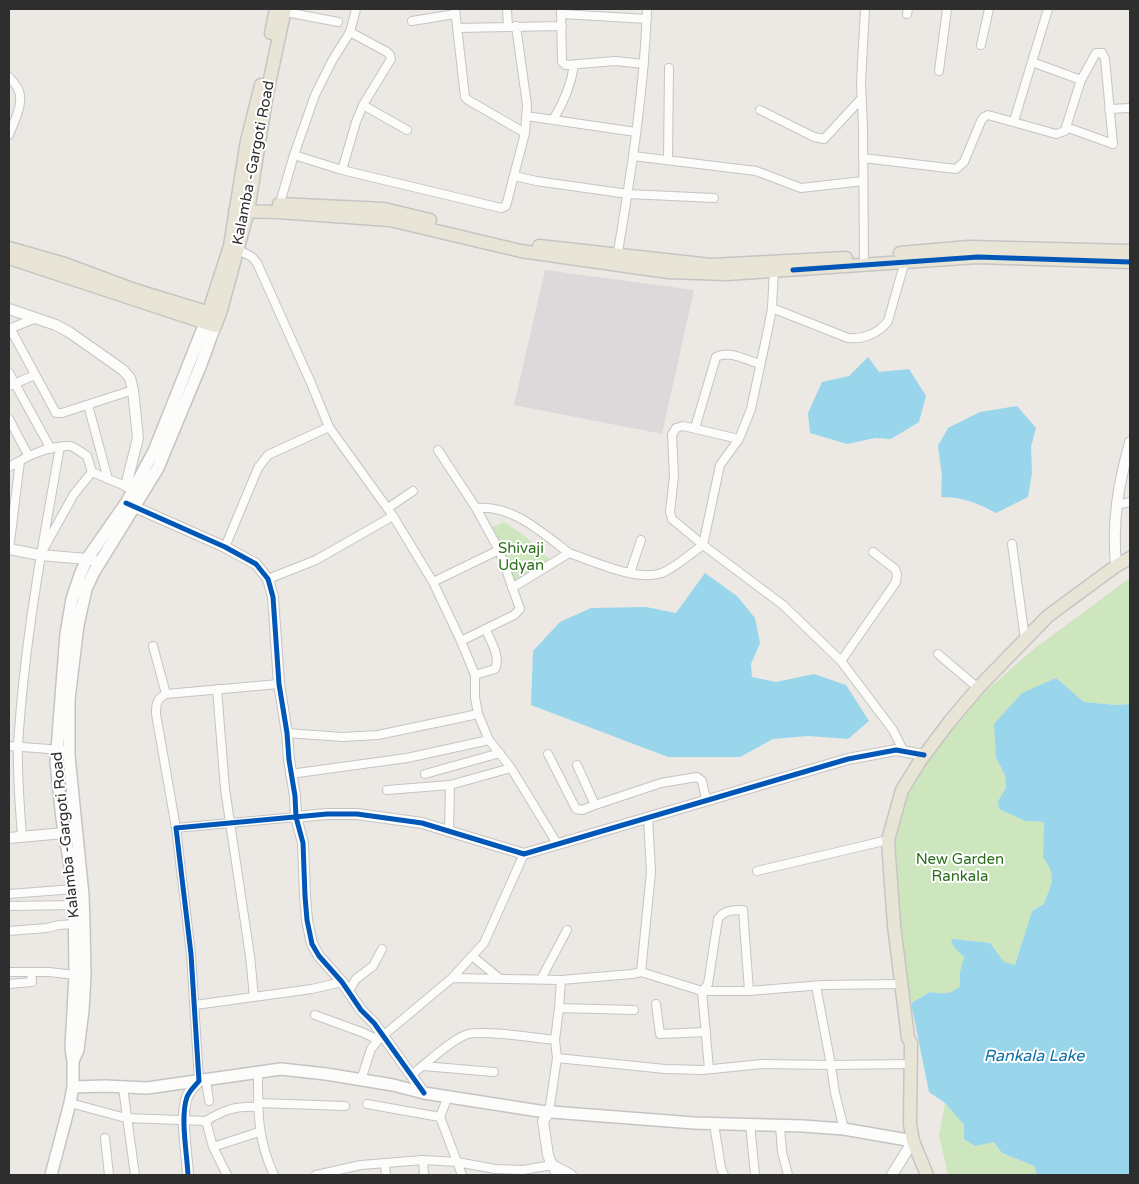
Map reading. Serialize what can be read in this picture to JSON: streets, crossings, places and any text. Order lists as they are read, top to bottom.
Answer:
{
  "streets": {
    "main road": ["Kalamba -Gargoti Road"]
  },
  "water": ["Rankala Lake"],
  "parks": ["Shivaji Udyan", "New Garden Rankala"]
}
